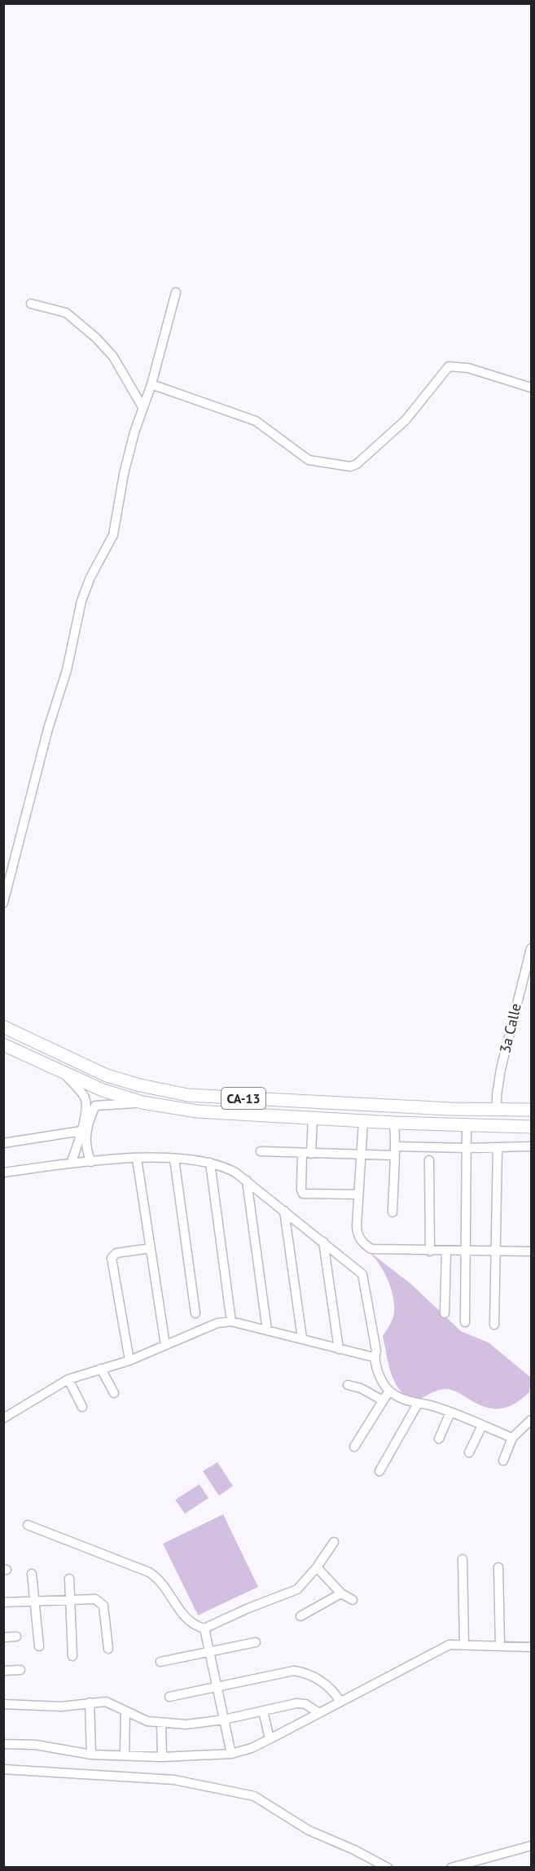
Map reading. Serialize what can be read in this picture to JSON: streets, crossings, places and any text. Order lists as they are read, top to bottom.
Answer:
{
  "streets": {
    "highway": ["CA-13"],
    "street": ["3a Calle"]
  },
  "crossings": [
    ["3a Calle", "CA-13"]
  ]
}
